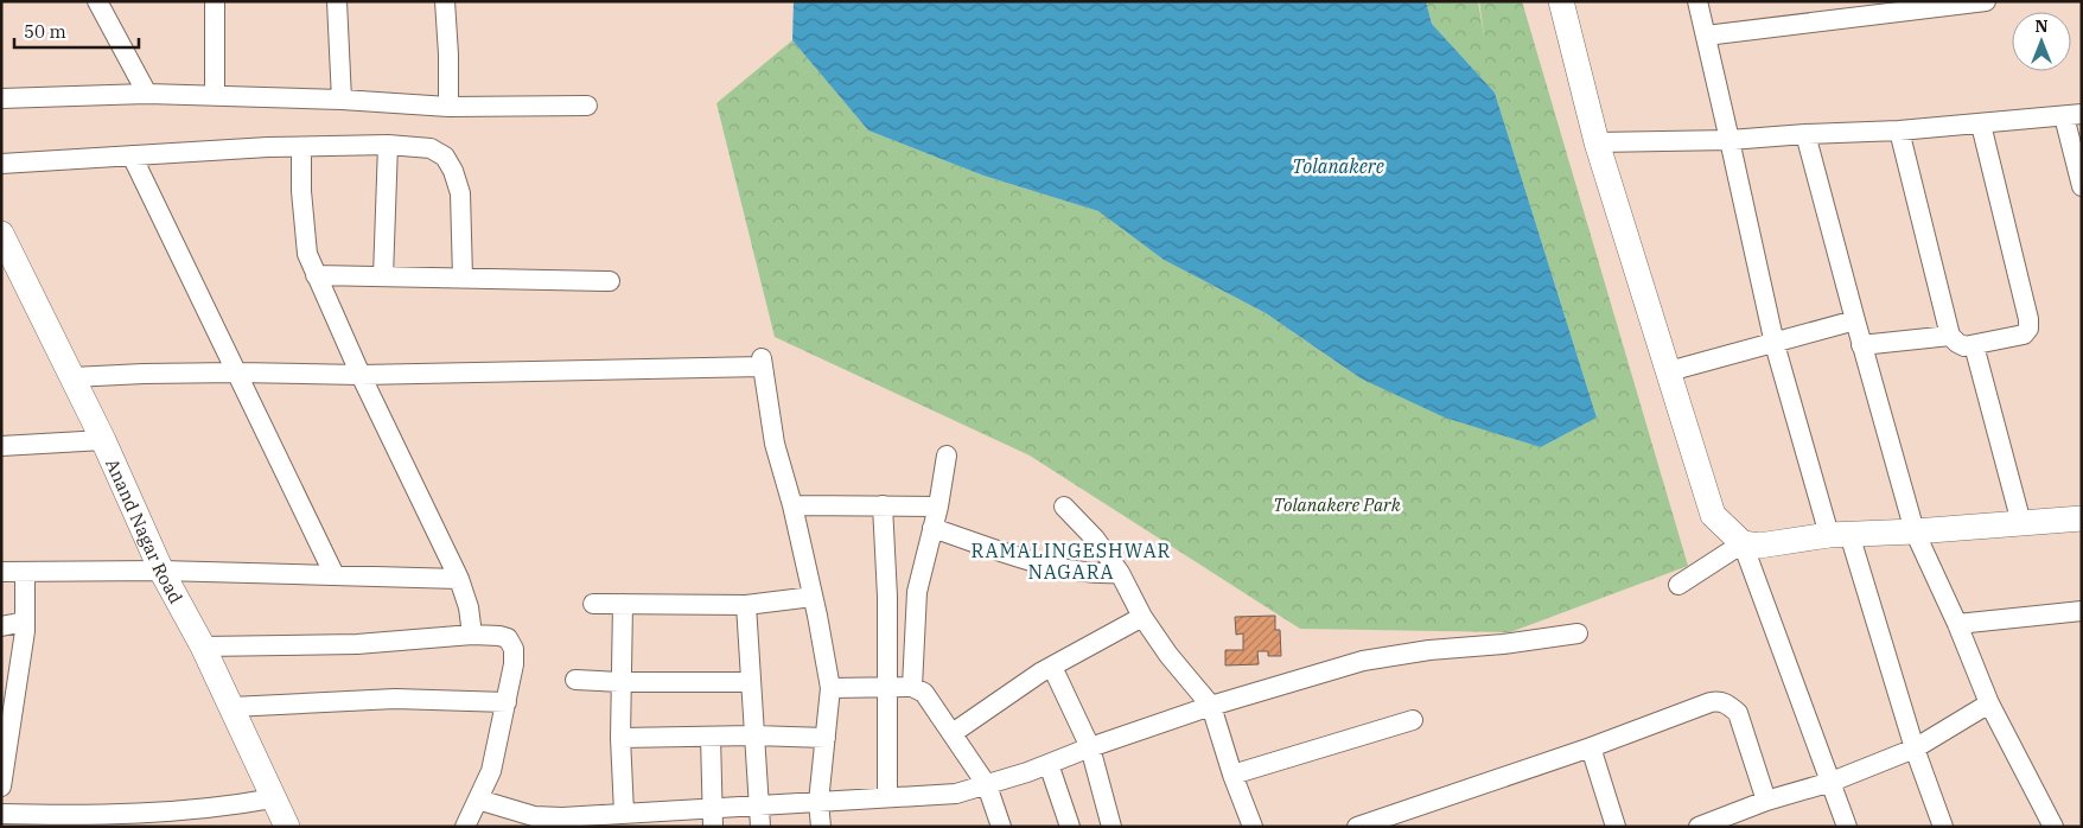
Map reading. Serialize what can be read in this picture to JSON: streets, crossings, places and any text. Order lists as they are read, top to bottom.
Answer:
{
  "streets": {
    "street": ["Anand Nagar Road"]
  },
  "districts": ["RAMALINGESHWAR NAGARA"],
  "water": ["Tolanakere"],
  "parks": ["Tolanakere Park"],
  "scale_bar": "50 m",
  "north": "top"
}
